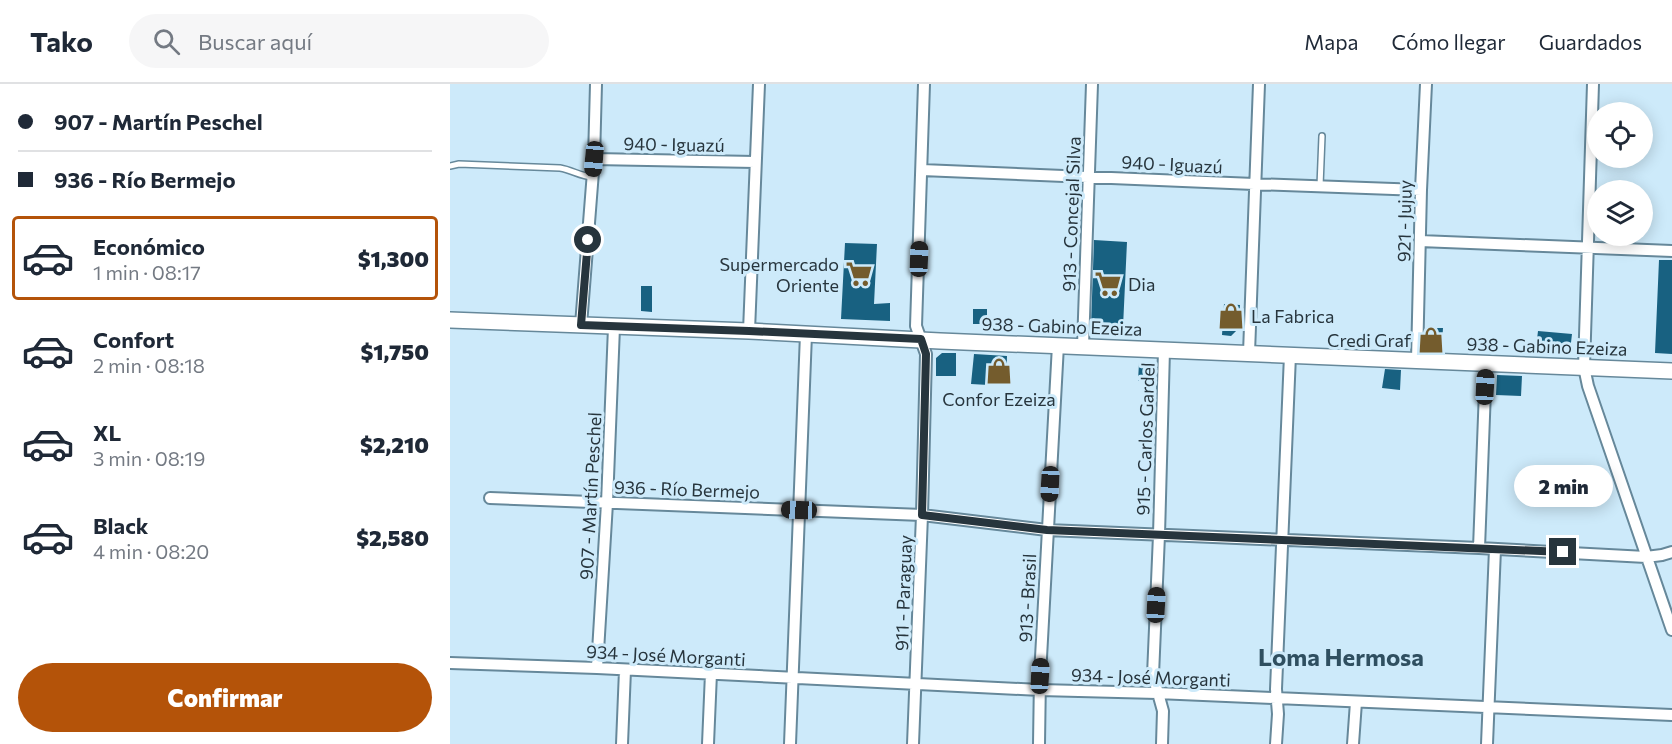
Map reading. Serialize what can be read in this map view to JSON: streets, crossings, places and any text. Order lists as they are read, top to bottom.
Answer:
{
  "streets": {
    "street": [
      "940 - Iguazú",
      "913 - Concejal Silva",
      "921 - Jujuy",
      "938 - Gabino Ezeiza",
      "915 - Carlos Gardel",
      "936 - Río Bermejo",
      "907 - Martín Peschel",
      "911 - Paraguay",
      "913 - Brasil",
      "934 - José Morganti"
    ]
  },
  "crossings": [
    ["940 - Iguazú", "913 - Concejal Silva"],
    ["940 - Iguazú", "921 - Jujuy"],
    ["940 - Iguazú", "911 - Paraguay"],
    ["913 - Concejal Silva", "938 - Gabino Ezeiza"],
    ["921 - Jujuy", "938 - Gabino Ezeiza"],
    ["938 - Gabino Ezeiza", "915 - Carlos Gardel"],
    ["938 - Gabino Ezeiza", "907 - Martín Peschel"],
    ["938 - Gabino Ezeiza", "911 - Paraguay"],
    ["938 - Gabino Ezeiza", "913 - Brasil"],
    ["915 - Carlos Gardel", "936 - Río Bermejo"],
    ["915 - Carlos Gardel", "934 - José Morganti"],
    ["936 - Río Bermejo", "907 - Martín Peschel"],
    ["936 - Río Bermejo", "911 - Paraguay"],
    ["936 - Río Bermejo", "913 - Brasil"],
    ["907 - Martín Peschel", "934 - José Morganti"],
    ["911 - Paraguay", "934 - José Morganti"],
    ["913 - Brasil", "934 - José Morganti"]
  ],
  "districts": ["Loma Hermosa"],
  "places": {
    "supermarket": ["Supermercado Oriente", "Dia"],
    "shop": ["La Fabrica", "Credi Graf", "Confor Ezeiza"]
  },
  "page": {
    "header": "Tako",
    "search": "Buscar aquí",
    "nav": ["Mapa", "Cómo llegar", "Guardados"],
    "banner": ["907 - Martín Peschel", "936 - Río Bermejo"],
    "list": [
      {
        "name": "Económico",
        "note": "1 min · 08:17",
        "value": "$1,300"
      },
      {
        "name": "Confort",
        "note": "2 min · 08:18",
        "value": "$1,750"
      },
      {
        "name": "XL",
        "note": "3 min · 08:19",
        "value": "$2,210"
      },
      {
        "name": "Black",
        "note": "4 min · 08:20",
        "value": "$2,580"
      }
    ],
    "bubble": "2 min",
    "buttons": "Confirmar"
  }
}
